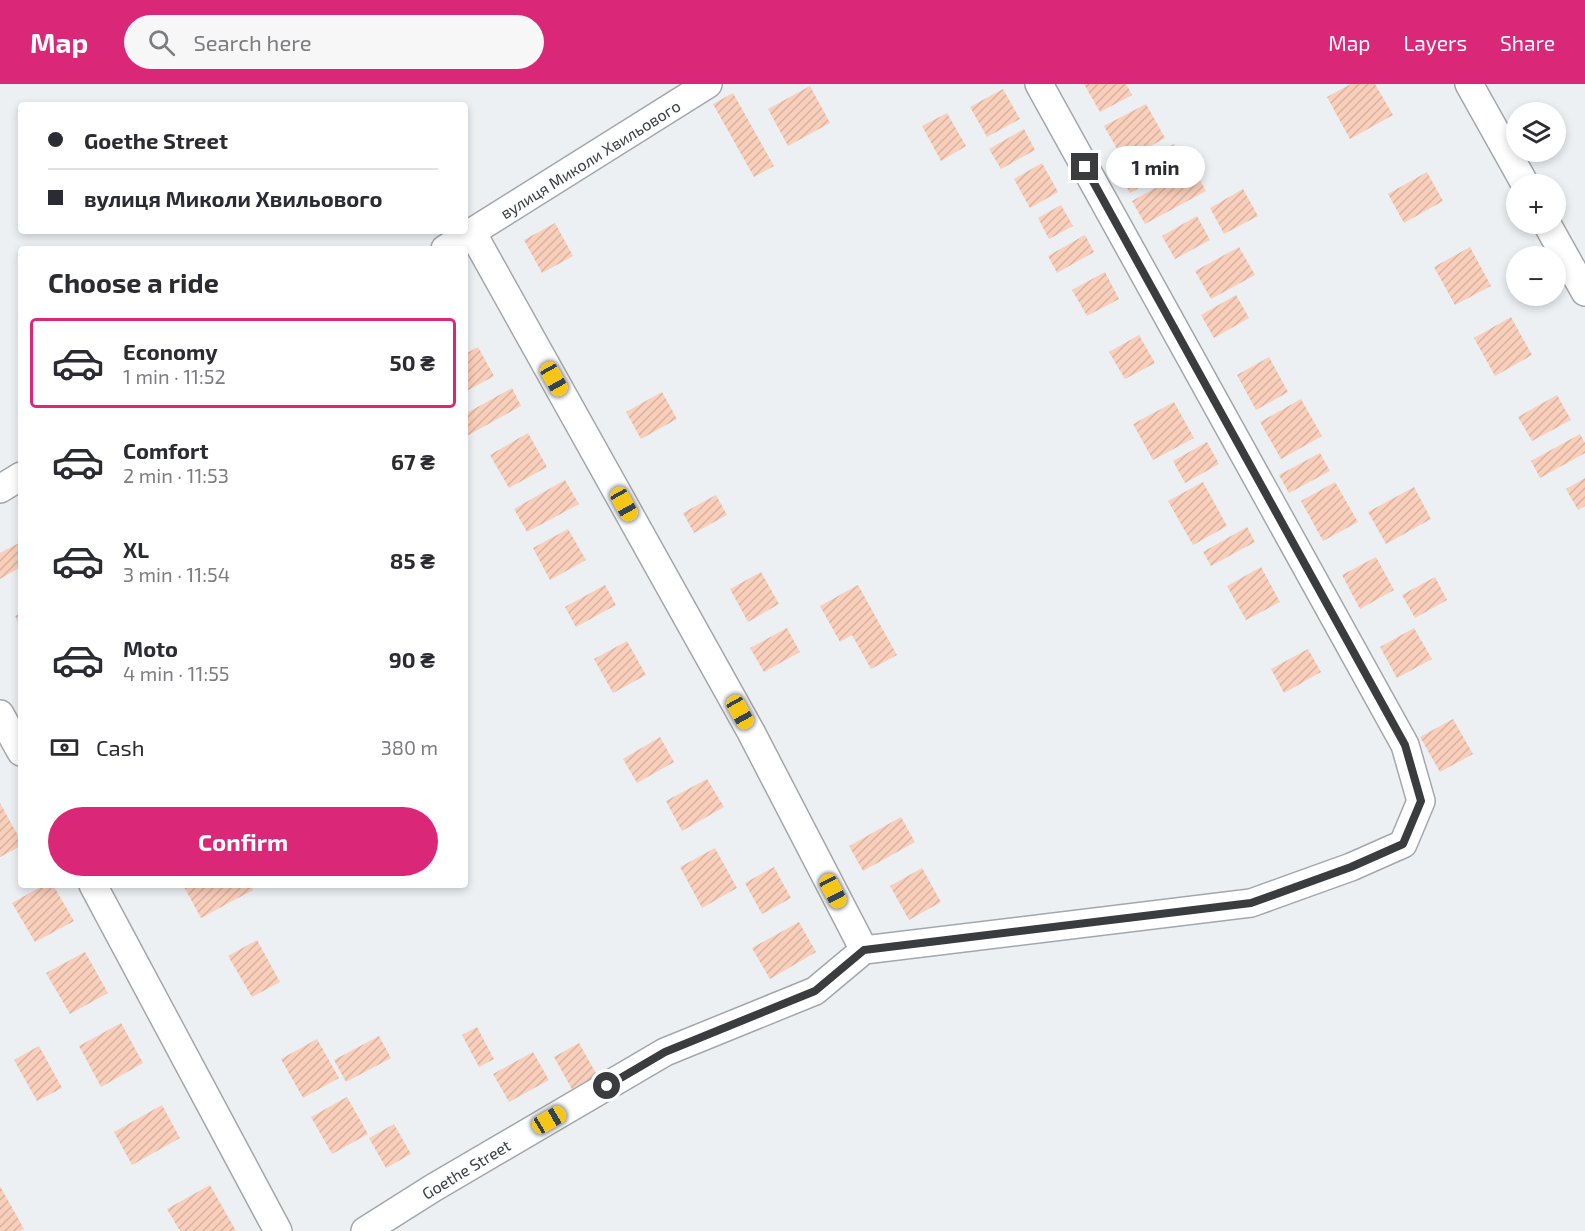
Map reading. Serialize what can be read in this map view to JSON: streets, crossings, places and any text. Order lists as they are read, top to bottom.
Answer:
{
  "streets": {
    "street": ["вулиця Миколи Хвильового", "Goethe Street"]
  },
  "page": {
    "header": "Map",
    "search": "Search here",
    "nav": ["Map", "Layers", "Share"],
    "map_buttons": ["+", "−"],
    "banner": ["Goethe Street", "вулиця Миколи Хвильового"],
    "bubble": "1 min",
    "heading": "Choose a ride",
    "list": [
      {
        "name": "Economy",
        "note": "1 min · 11:52",
        "value": "50 ₴"
      },
      {
        "name": "Comfort",
        "note": "2 min · 11:53",
        "value": "67 ₴"
      },
      {
        "name": "XL",
        "note": "3 min · 11:54",
        "value": "85 ₴"
      },
      {
        "name": "Moto",
        "note": "4 min · 11:55",
        "value": "90 ₴"
      }
    ],
    "pay": ["Cash", "380 m"],
    "buttons": "Confirm"
  }
}
